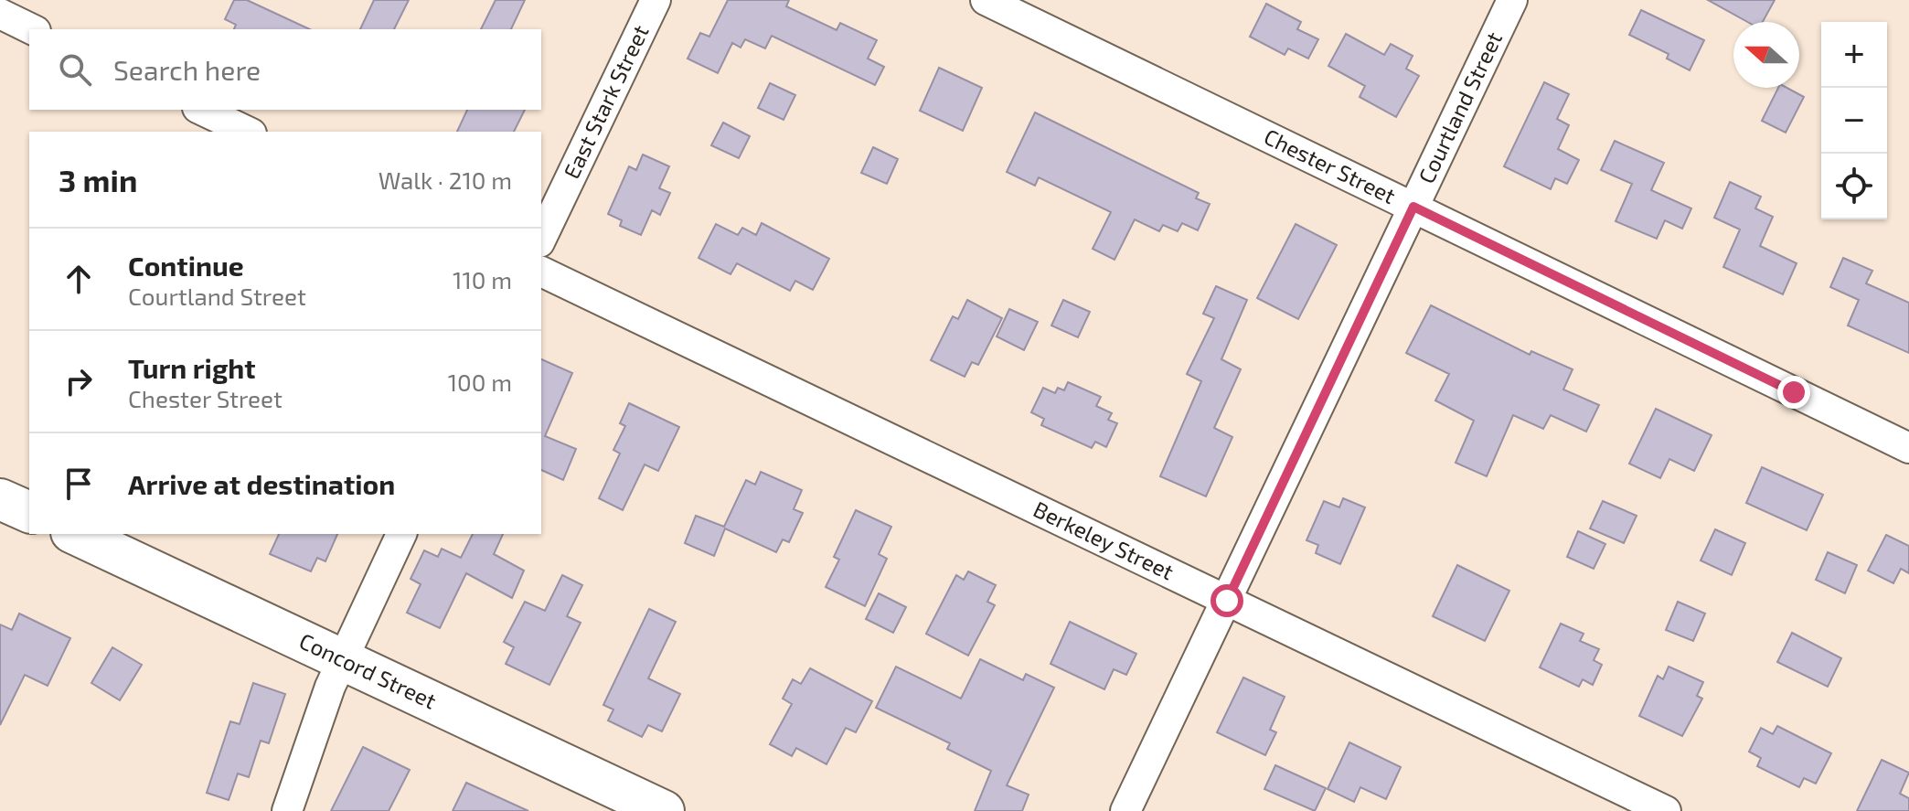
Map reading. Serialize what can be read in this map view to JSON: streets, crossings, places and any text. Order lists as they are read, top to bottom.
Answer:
{
  "streets": {
    "main road": ["Concord Street"],
    "street": [
      "East Stark Street",
      "Courtland Street",
      "Chester Street",
      "Berkeley Street"
    ]
  },
  "crossings": [
    ["Courtland Street", "Chester Street"],
    ["Courtland Street", "Berkeley Street"]
  ],
  "north": "left",
  "page": {
    "map_buttons": ["+", "−"],
    "search": "Search here",
    "heading": ["3 min", "Walk · 210 m"],
    "list": [
      ["Continue", "Courtland Street", "110 m"],
      ["Turn right", "Chester Street", "100 m"],
      "Arrive at destination"
    ]
  }
}
